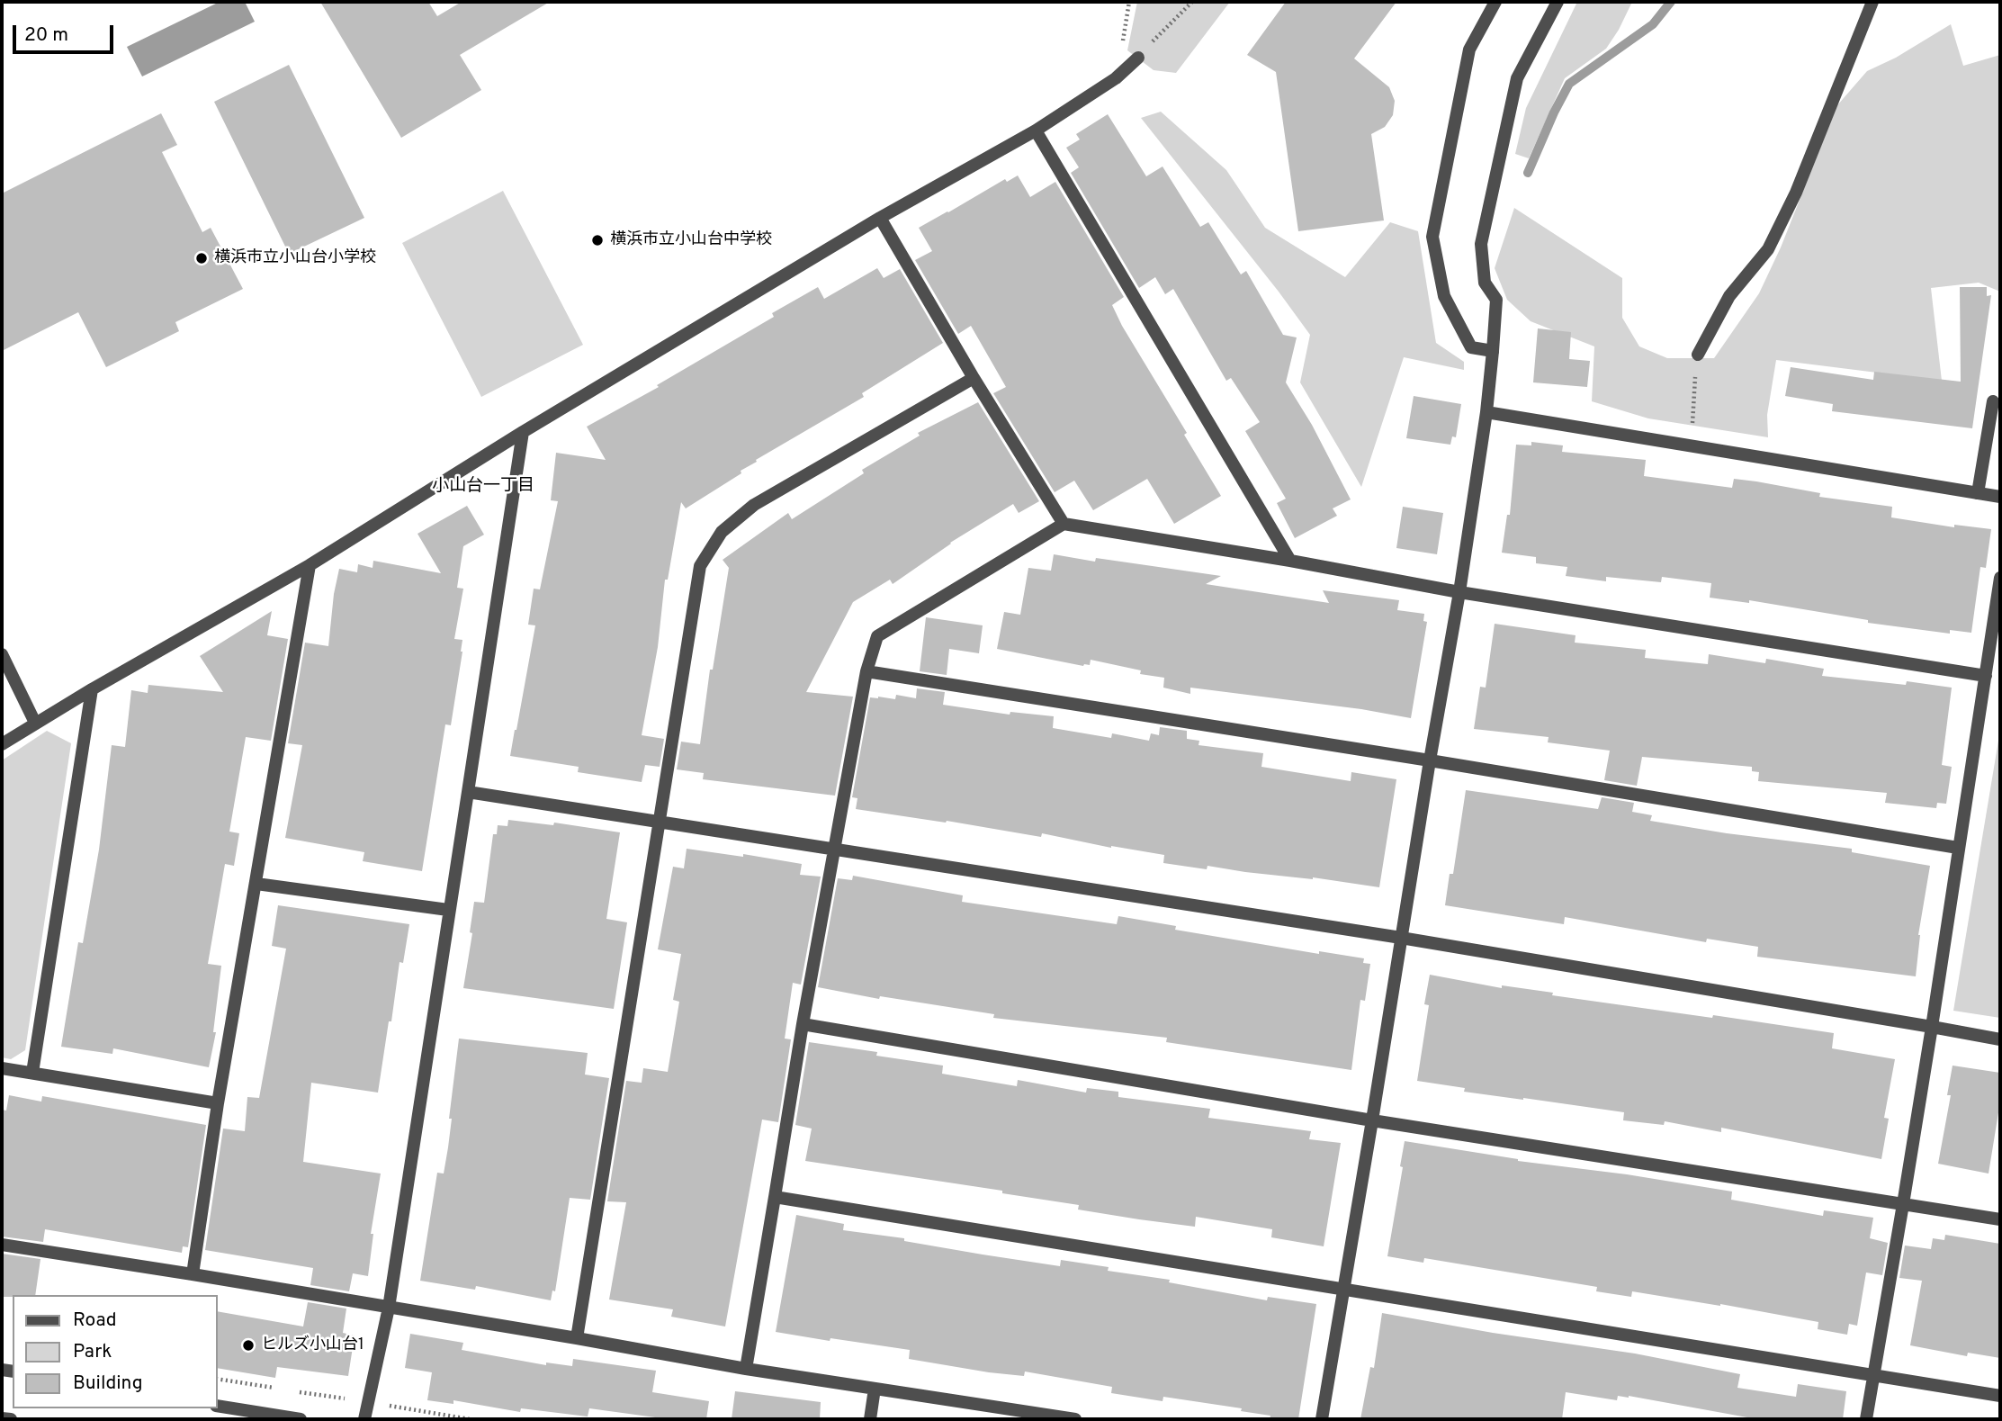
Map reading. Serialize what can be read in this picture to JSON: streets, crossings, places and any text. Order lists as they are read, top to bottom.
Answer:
{
  "districts": ["小山台一丁目"],
  "places": ["横浜市立小山台中学校", "横浜市立小山台小学校", "ヒルズ小山台1"],
  "legend": ["Road", "Park", "Building"],
  "scale_bar": "20 m"
}
